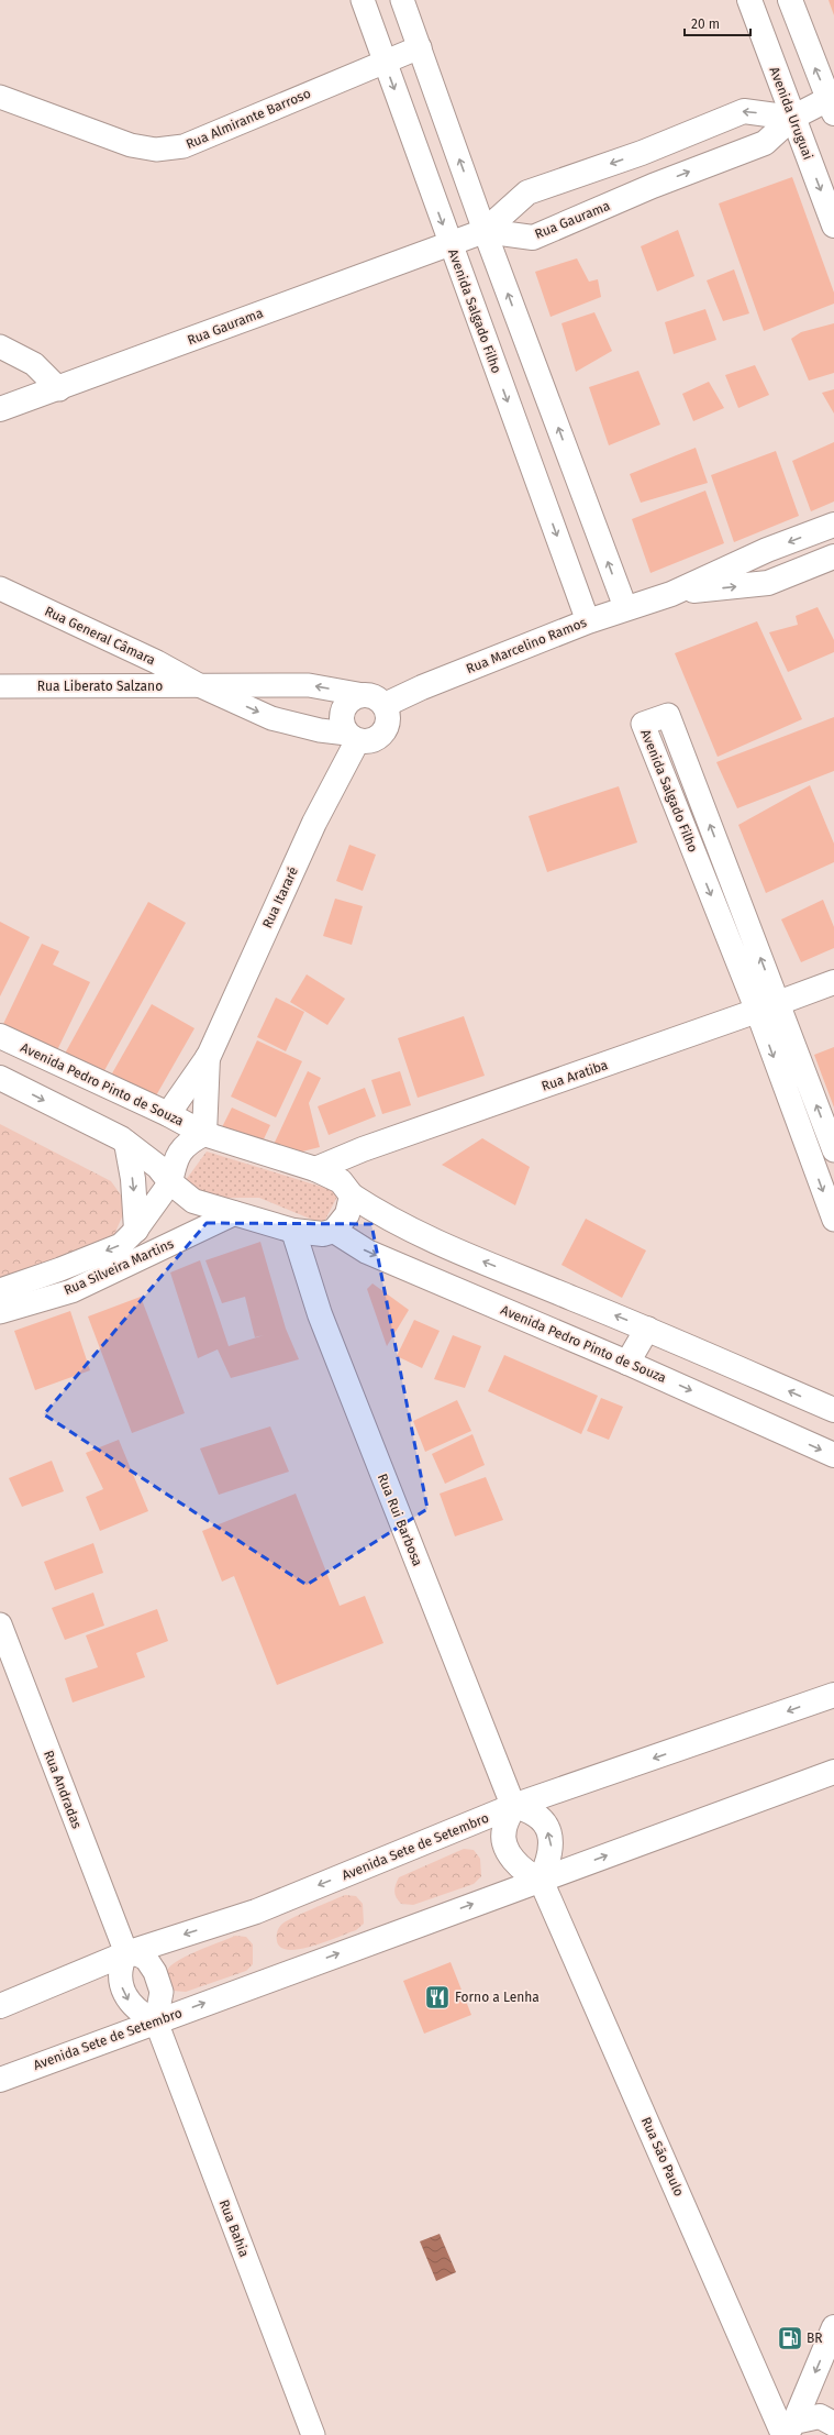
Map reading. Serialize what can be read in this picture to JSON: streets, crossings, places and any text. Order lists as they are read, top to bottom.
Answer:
{
  "streets": {
    "street": [
      "Avenida Uruguai",
      "Rua Almirante Barroso",
      "Rua Gaurama",
      "Avenida Salgado Filho",
      "Rua General Câmara",
      "Rua Marcelino Ramos",
      "Rua Liberato Salzano",
      "Rua Itararé",
      "Rua Aratiba",
      "Avenida Pedro Pinto de Souza",
      "Rua Silveira Martins",
      "Rua Rui Barbosa",
      "Rua Andradas",
      "Avenida Sete de Setembro",
      "Rua São Paulo",
      "Rua Bahia"
    ]
  },
  "crossings": [
    ["Avenida Uruguai", "Rua Gaurama"],
    ["Rua Almirante Barroso", "Avenida Salgado Filho"],
    ["Rua Gaurama", "Avenida Salgado Filho"],
    ["Avenida Salgado Filho", "Rua Marcelino Ramos"],
    ["Avenida Salgado Filho", "Rua Aratiba"],
    ["Rua General Câmara", "Rua Marcelino Ramos"],
    ["Rua General Câmara", "Rua Liberato Salzano"],
    ["Rua General Câmara", "Rua Itararé"],
    ["Rua Marcelino Ramos", "Rua Itararé"],
    ["Rua Itararé", "Avenida Pedro Pinto de Souza"],
    ["Rua Aratiba", "Avenida Pedro Pinto de Souza"],
    ["Avenida Pedro Pinto de Souza", "Rua Silveira Martins"],
    ["Rua Rui Barbosa", "Avenida Sete de Setembro"],
    ["Rua Andradas", "Avenida Sete de Setembro"],
    ["Avenida Sete de Setembro", "Rua São Paulo"],
    ["Avenida Sete de Setembro", "Rua Bahia"]
  ],
  "one_way": ["Avenida Uruguai"],
  "places": {
    "restaurant": ["Forno a Lenha"],
    "fuel station": ["BR"]
  },
  "scale_bar": "20 m"
}
